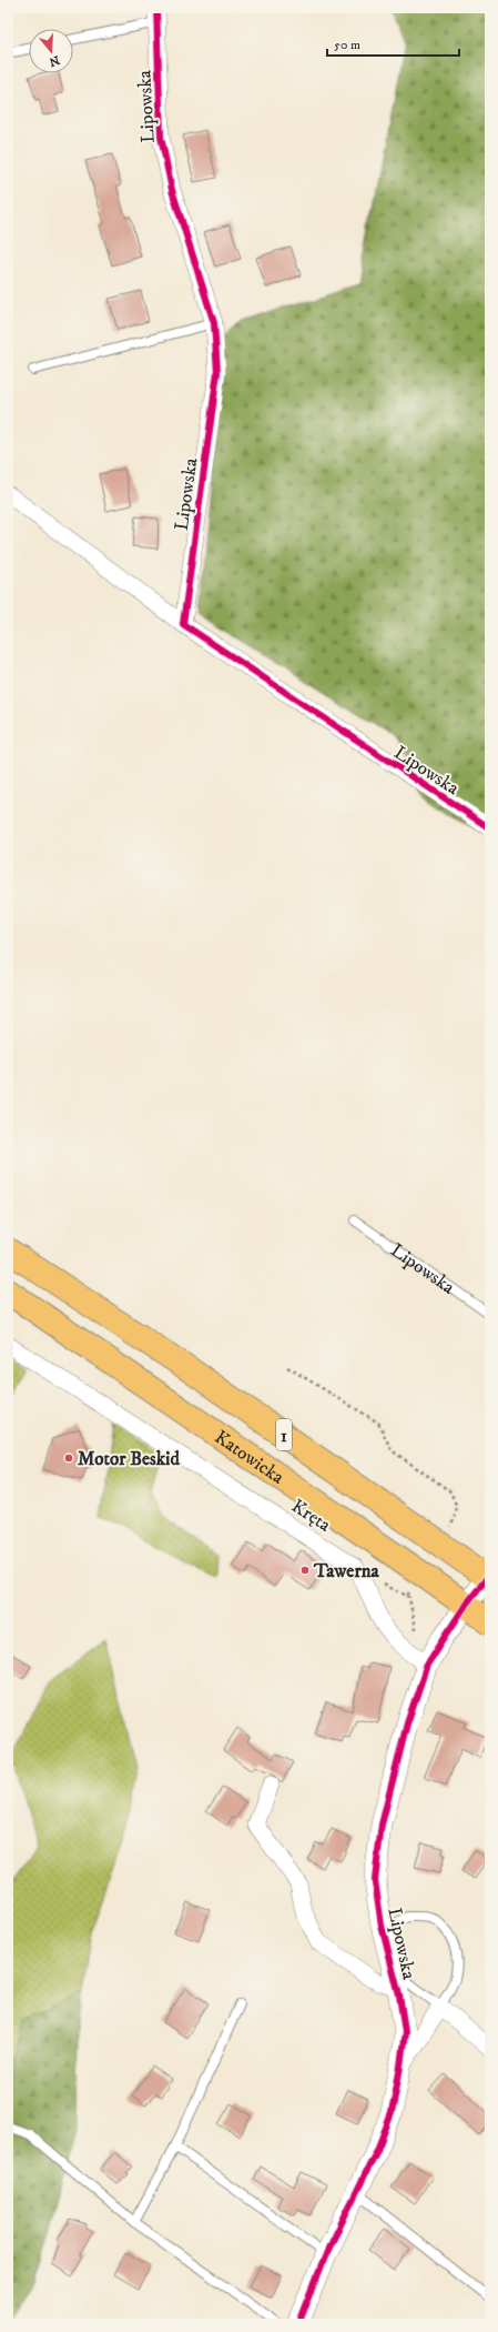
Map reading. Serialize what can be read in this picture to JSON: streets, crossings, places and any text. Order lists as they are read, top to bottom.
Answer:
{
  "streets": {
    "main road": ["1", "Katowicka"],
    "street": ["Lipowska", "Kręta"]
  },
  "crossings": [
    ["Lipowska", "Katowicka"],
    ["Lipowska", "Kręta"]
  ],
  "places": ["Motor Beskid", "Tawerna"],
  "scale_bar": "50 m",
  "north": "bottom"
}
